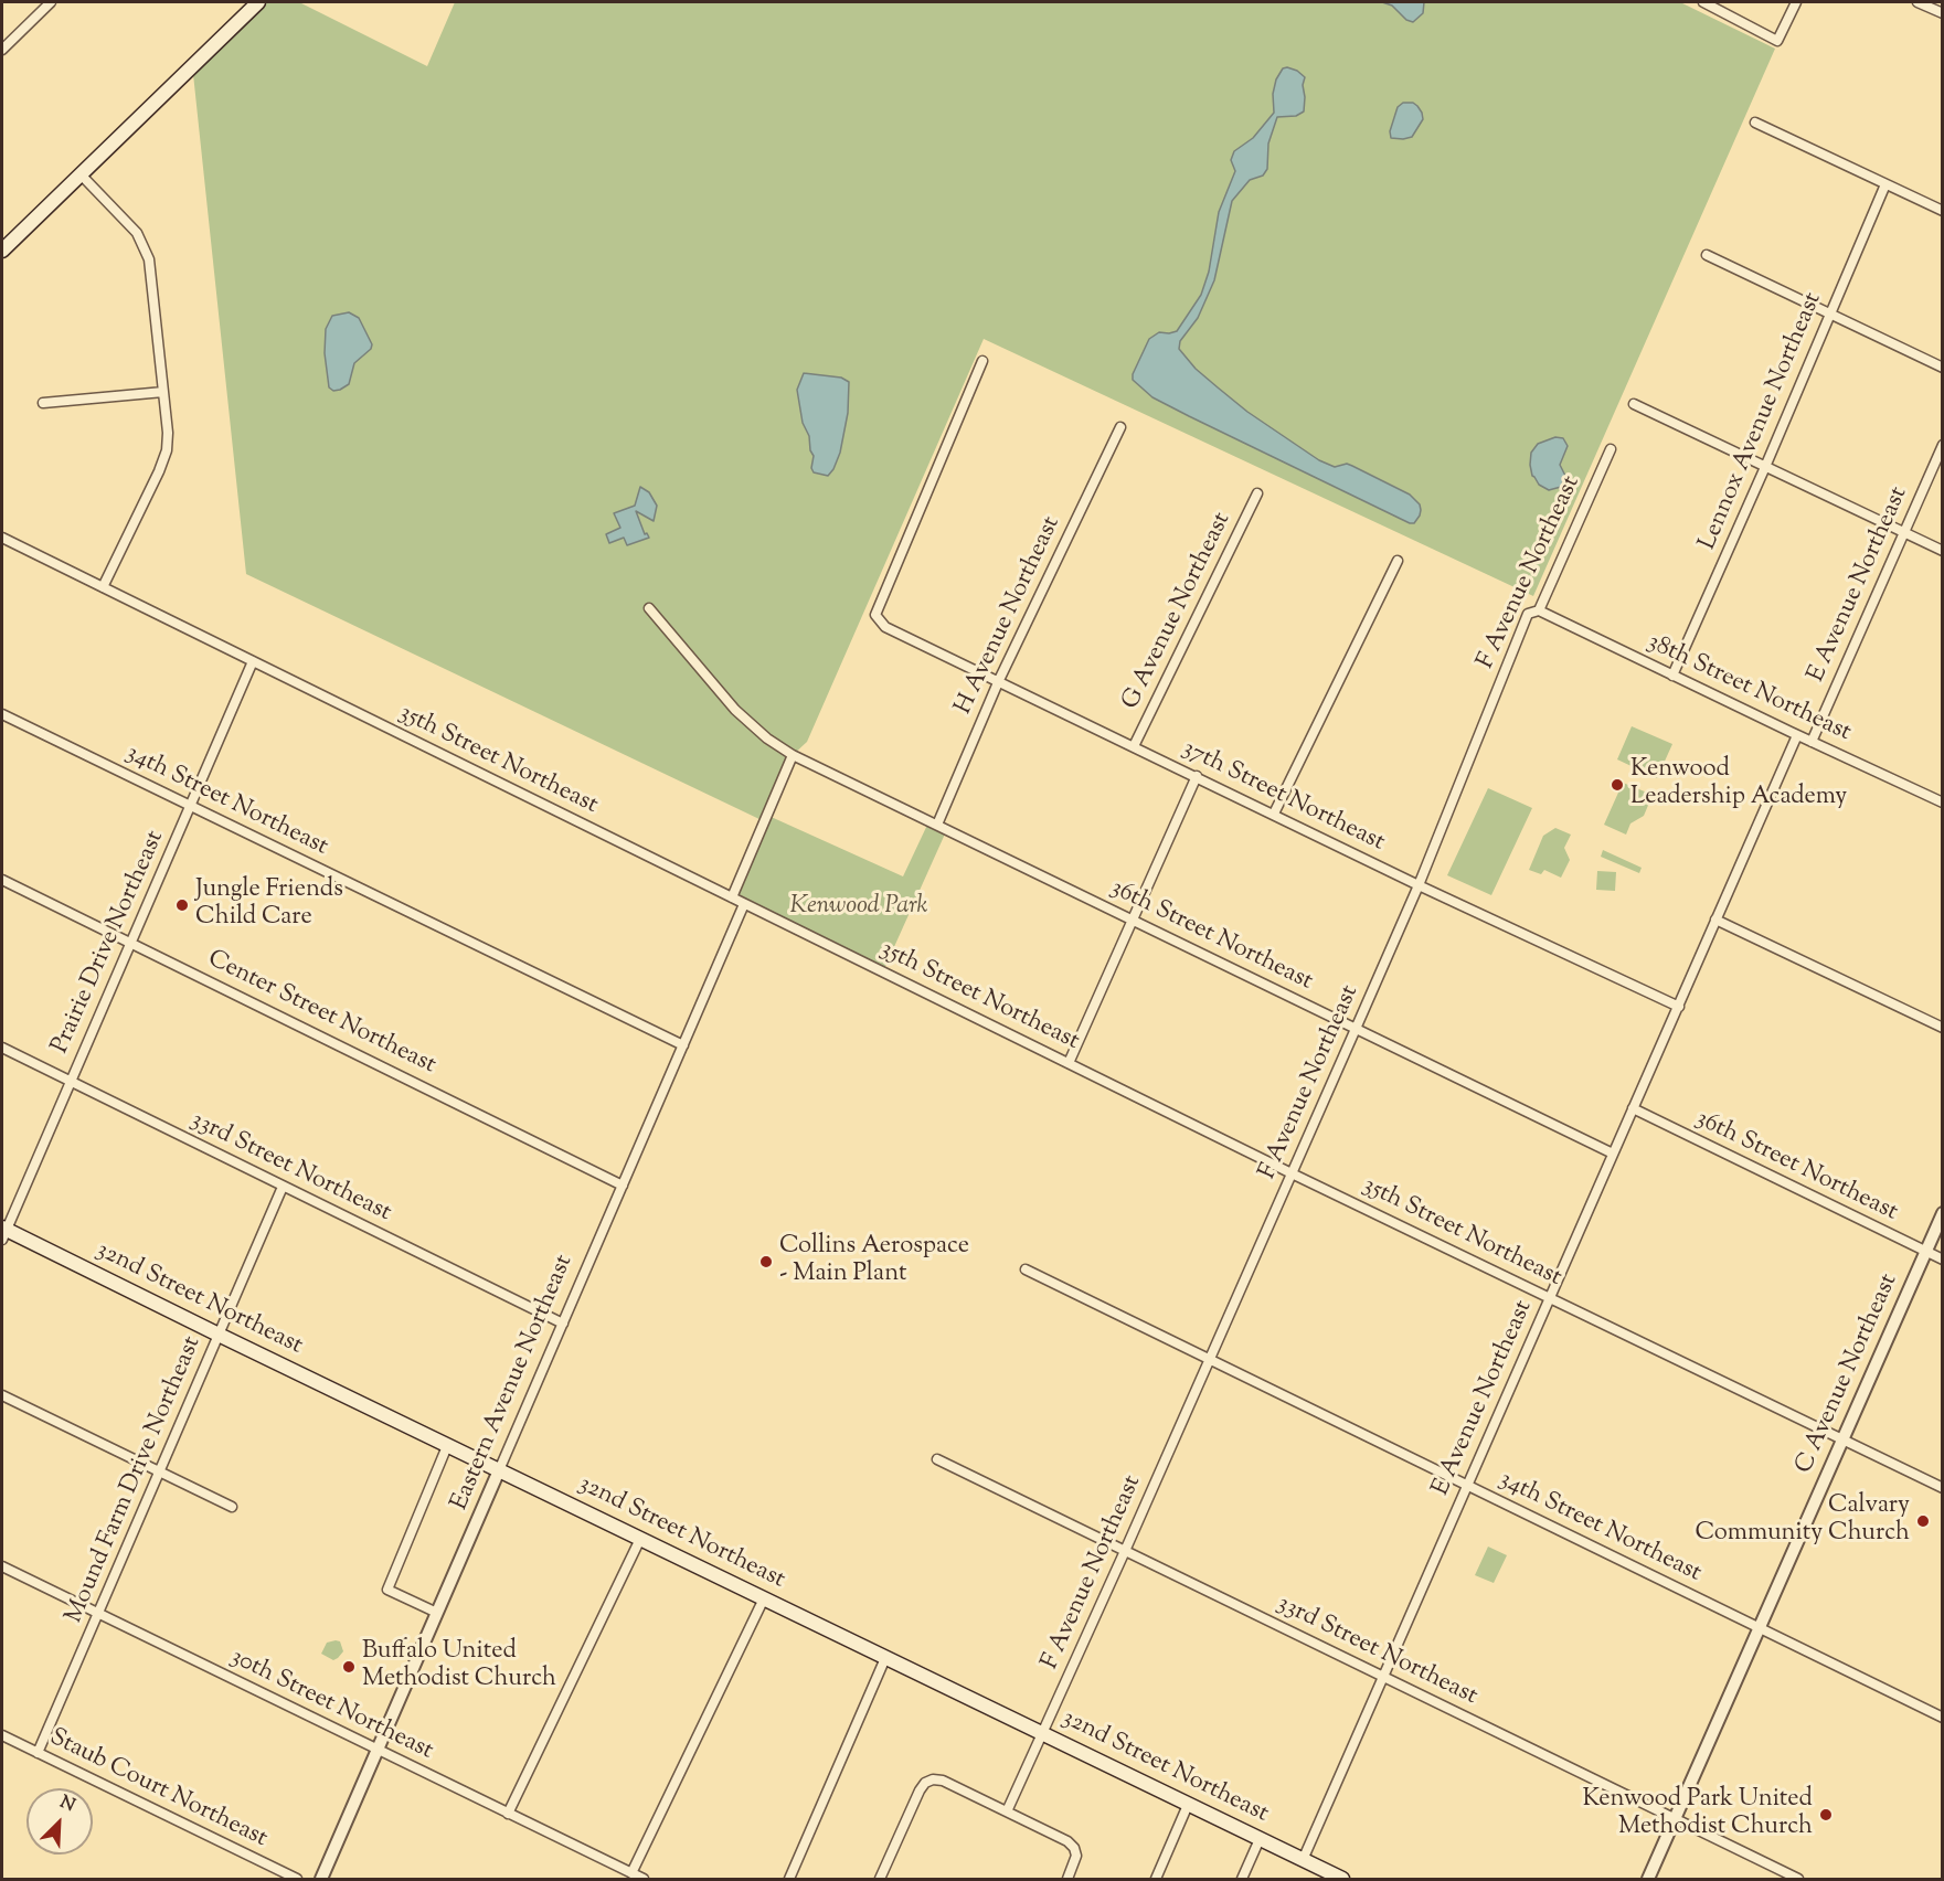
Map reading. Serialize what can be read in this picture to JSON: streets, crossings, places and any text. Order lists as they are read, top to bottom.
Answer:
{
  "streets": {
    "main road": ["32nd Street Northeast"],
    "street": [
      "Lennox Avenue Northeast",
      "F Avenue Northeast",
      "E Avenue Northeast",
      "G Avenue Northeast",
      "H Avenue Northeast",
      "38th Street Northeast",
      "35th Street Northeast",
      "37th Street Northeast",
      "34th Street Northeast",
      "36th Street Northeast",
      "Prairie Drive Northeast",
      "Center Street Northeast",
      "33rd Street Northeast",
      "C Avenue Northeast",
      "Eastern Avenue Northeast",
      "Mound Farm Drive Northeast",
      "30th Street Northeast",
      "Staub Court Northeast"
    ]
  },
  "crossings": [
    ["Lennox Avenue Northeast", "38th Street Northeast"],
    ["F Avenue Northeast", "38th Street Northeast"],
    ["F Avenue Northeast", "35th Street Northeast"],
    ["F Avenue Northeast", "37th Street Northeast"],
    ["F Avenue Northeast", "34th Street Northeast"],
    ["F Avenue Northeast", "36th Street Northeast"],
    ["F Avenue Northeast", "33rd Street Northeast"],
    ["F Avenue Northeast", "32nd Street Northeast"],
    ["E Avenue Northeast", "38th Street Northeast"],
    ["E Avenue Northeast", "35th Street Northeast"],
    ["E Avenue Northeast", "37th Street Northeast"],
    ["E Avenue Northeast", "34th Street Northeast"],
    ["E Avenue Northeast", "36th Street Northeast"],
    ["E Avenue Northeast", "33rd Street Northeast"],
    ["E Avenue Northeast", "32nd Street Northeast"],
    ["G Avenue Northeast", "37th Street Northeast"],
    ["H Avenue Northeast", "37th Street Northeast"],
    ["H Avenue Northeast", "36th Street Northeast"],
    ["35th Street Northeast", "Prairie Drive Northeast"],
    ["35th Street Northeast", "C Avenue Northeast"],
    ["35th Street Northeast", "Eastern Avenue Northeast"],
    ["34th Street Northeast", "Prairie Drive Northeast"],
    ["34th Street Northeast", "C Avenue Northeast"],
    ["34th Street Northeast", "Eastern Avenue Northeast"],
    ["36th Street Northeast", "C Avenue Northeast"],
    ["Prairie Drive Northeast", "Center Street Northeast"],
    ["Prairie Drive Northeast", "33rd Street Northeast"],
    ["Prairie Drive Northeast", "32nd Street Northeast"],
    ["Center Street Northeast", "Eastern Avenue Northeast"],
    ["33rd Street Northeast", "C Avenue Northeast"],
    ["33rd Street Northeast", "Eastern Avenue Northeast"],
    ["33rd Street Northeast", "Mound Farm Drive Northeast"],
    ["32nd Street Northeast", "Eastern Avenue Northeast"],
    ["32nd Street Northeast", "Mound Farm Drive Northeast"],
    ["Eastern Avenue Northeast", "30th Street Northeast"],
    ["Mound Farm Drive Northeast", "30th Street Northeast"],
    ["Mound Farm Drive Northeast", "Staub Court Northeast"]
  ],
  "parks": ["Kenwood Park"],
  "places": [
    "Kenwood Leadership Academy",
    "Jungle Friends Child Care",
    "Collins Aerospace - Main Plant",
    "Calvary Community Church",
    "Buffalo United Methodist Church",
    "Kenwood Park United Methodist Church"
  ],
  "north": "top right"
}
